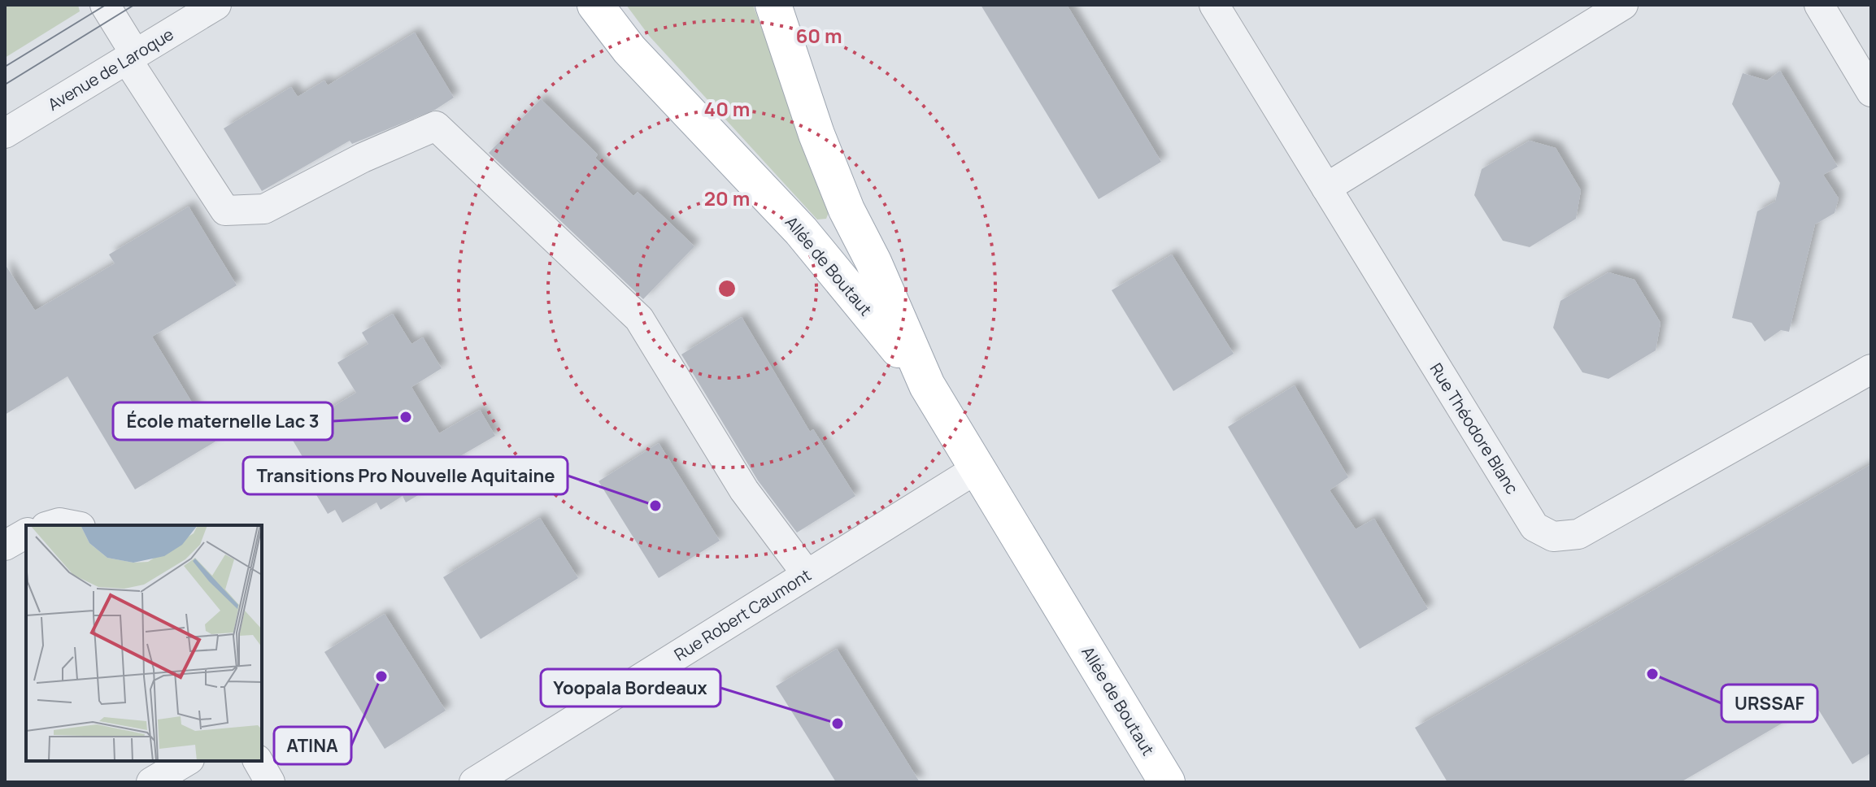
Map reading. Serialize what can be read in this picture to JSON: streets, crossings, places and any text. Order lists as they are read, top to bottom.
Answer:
{
  "streets": {
    "main road": ["Allée de Boutaut"],
    "street": ["Avenue de Laroque", "Rue Théodore Blanc", "Rue Robert Caumont"]
  },
  "crossings": [
    ["Allée de Boutaut", "Rue Robert Caumont"]
  ],
  "places": [
    "École maternelle Lac 3",
    "Transitions Pro Nouvelle Aquitaine",
    "URSSAF",
    "ATINA",
    "Yoopala Bordeaux"
  ],
  "rings": ["60 m", "40 m", "20 m"]
}
